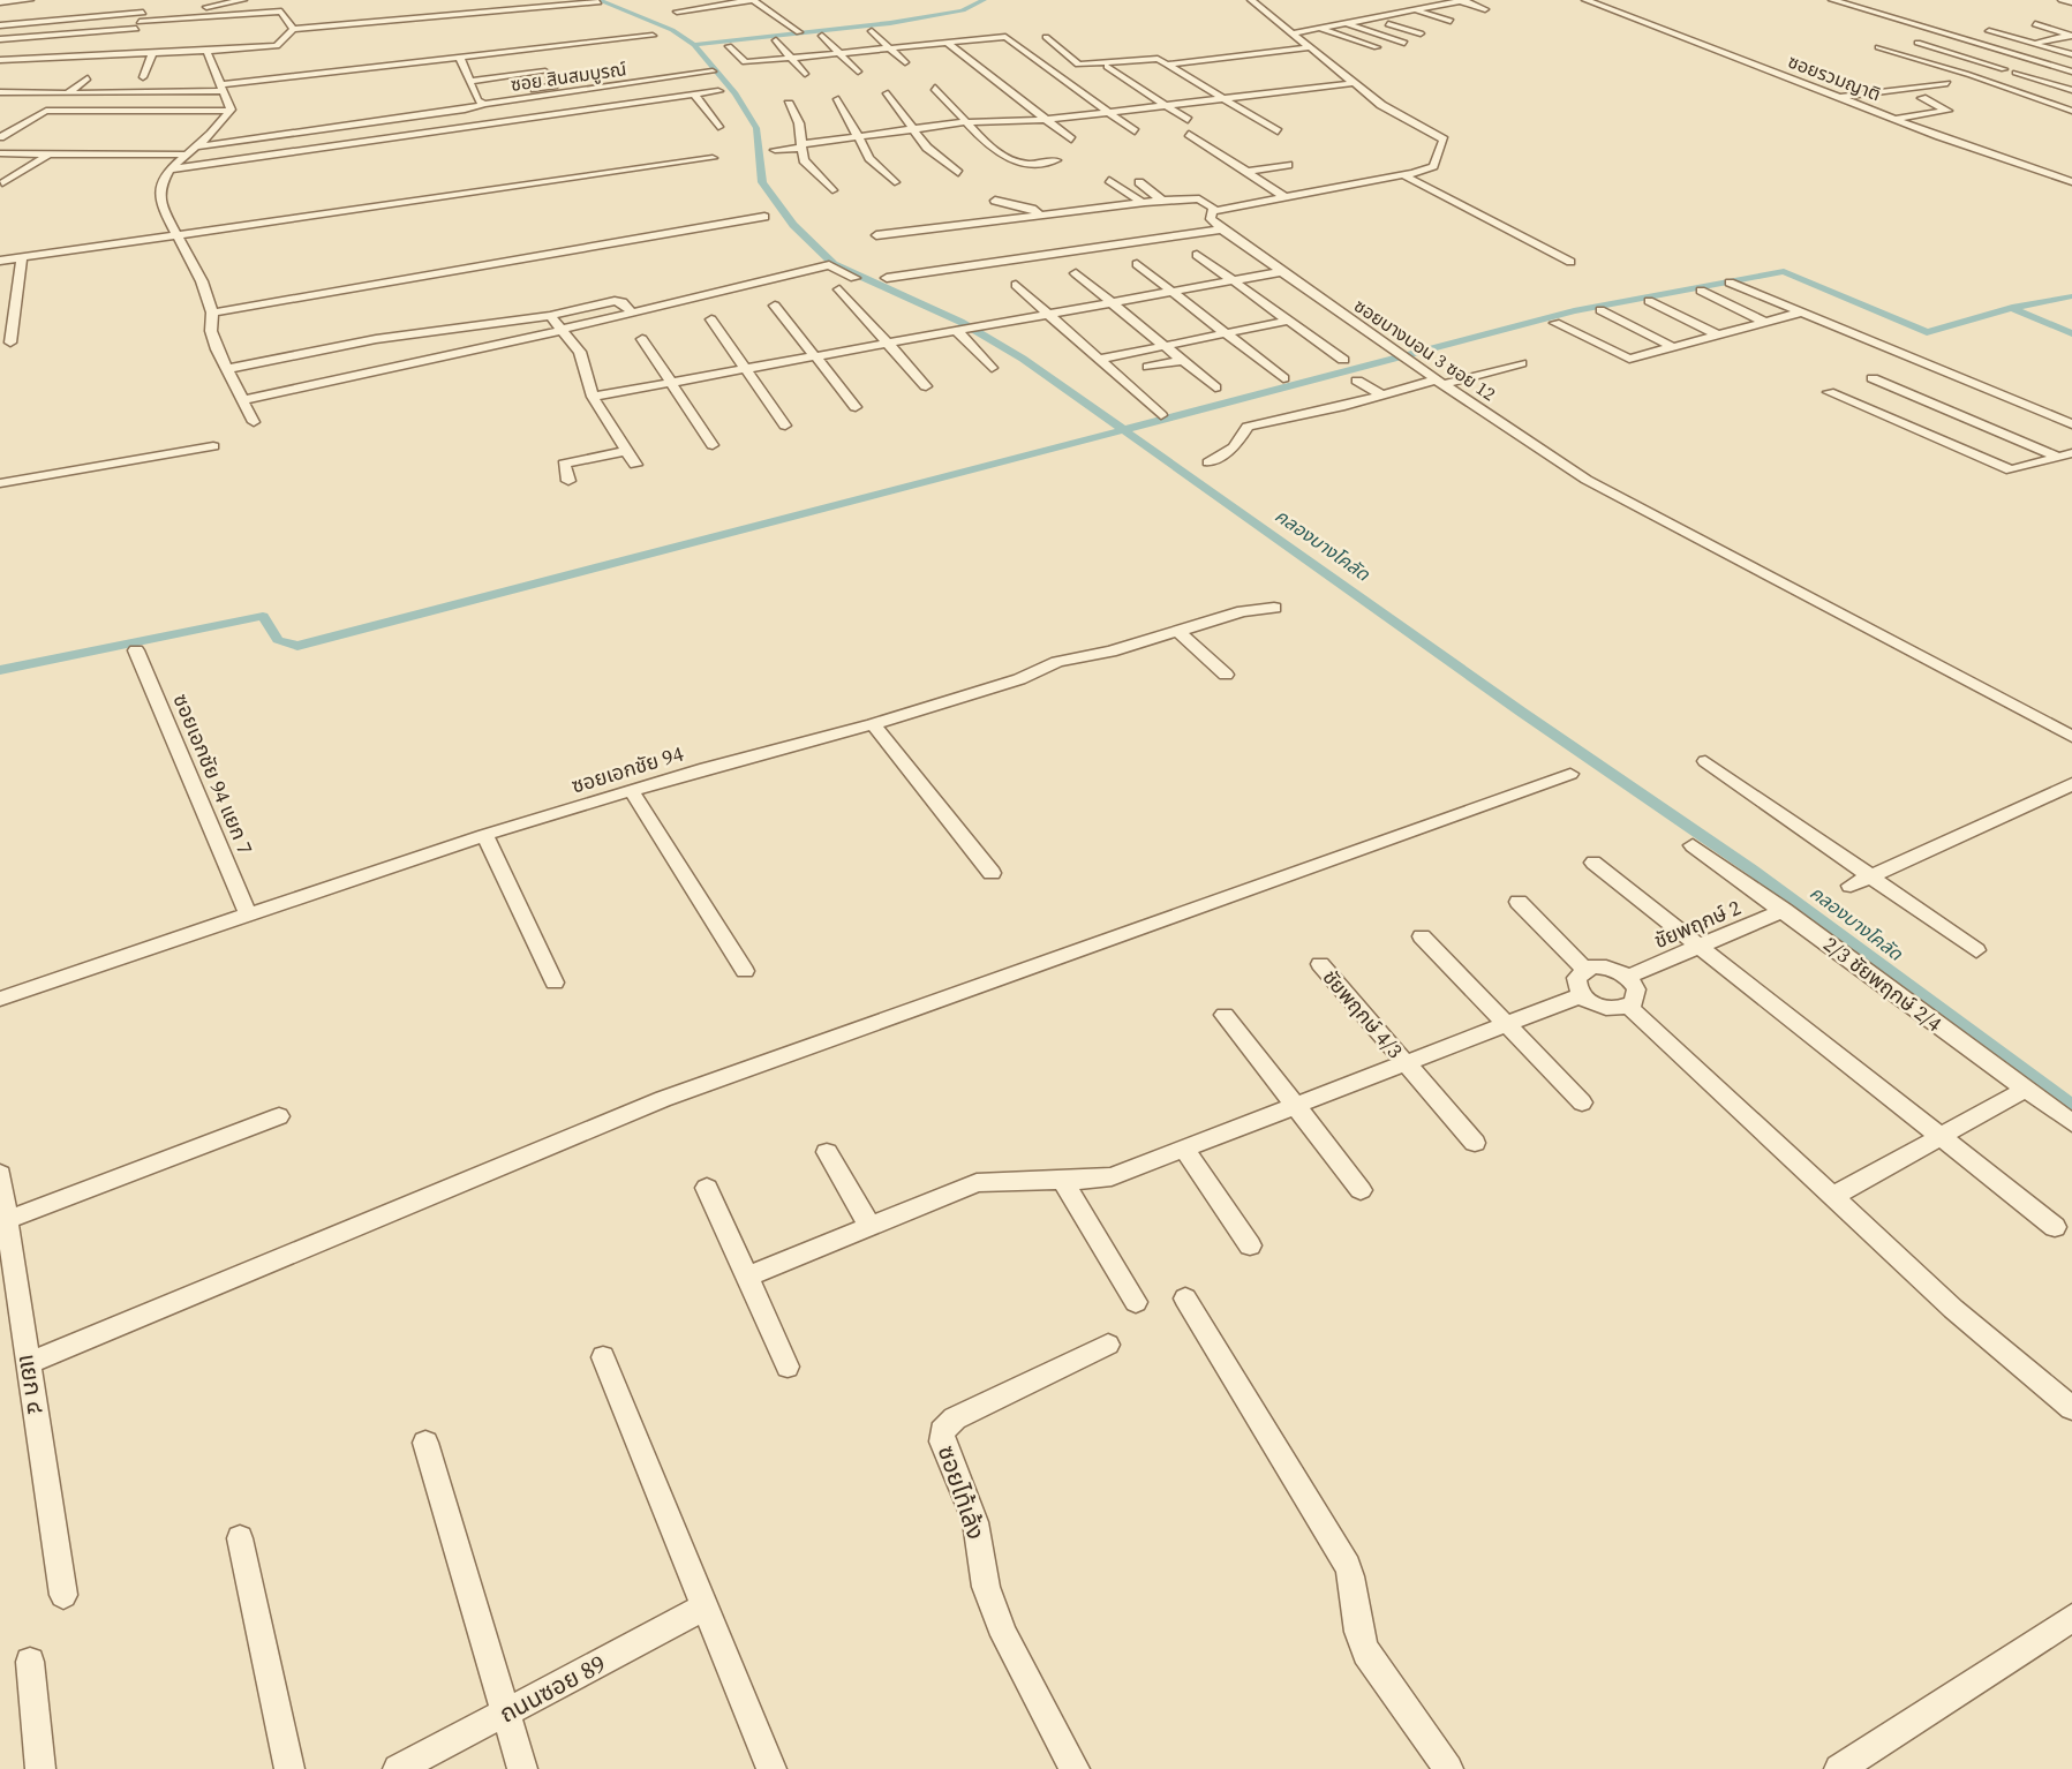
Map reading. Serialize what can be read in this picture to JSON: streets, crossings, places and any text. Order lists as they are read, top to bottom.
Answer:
{
  "streets": {
    "street": [
      "ซอย สินสมบูรณ์",
      "ซอยรวมญาติ",
      "ซอยบางบอน 3 ซอย 12",
      "ซอยเอกชัย 94",
      "ซอยเอกชัย 94 แยก 7",
      "ชัยพฤกษ์ 2",
      "2/3 ชัยพฤกษ์ 2/4",
      "ชัยพฤกษ์ 4/3",
      "แยก ๔",
      "ซอยไท้เล้ง",
      "ถนนซอย 89"
    ]
  },
  "crossings": [
    ["ซอยเอกชัย 94", "ซอยเอกชัย 94 แยก 7"],
    ["ชัยพฤกษ์ 2", "2/3 ชัยพฤกษ์ 2/4"]
  ],
  "water": ["คลองบางโคลัด"]
}
